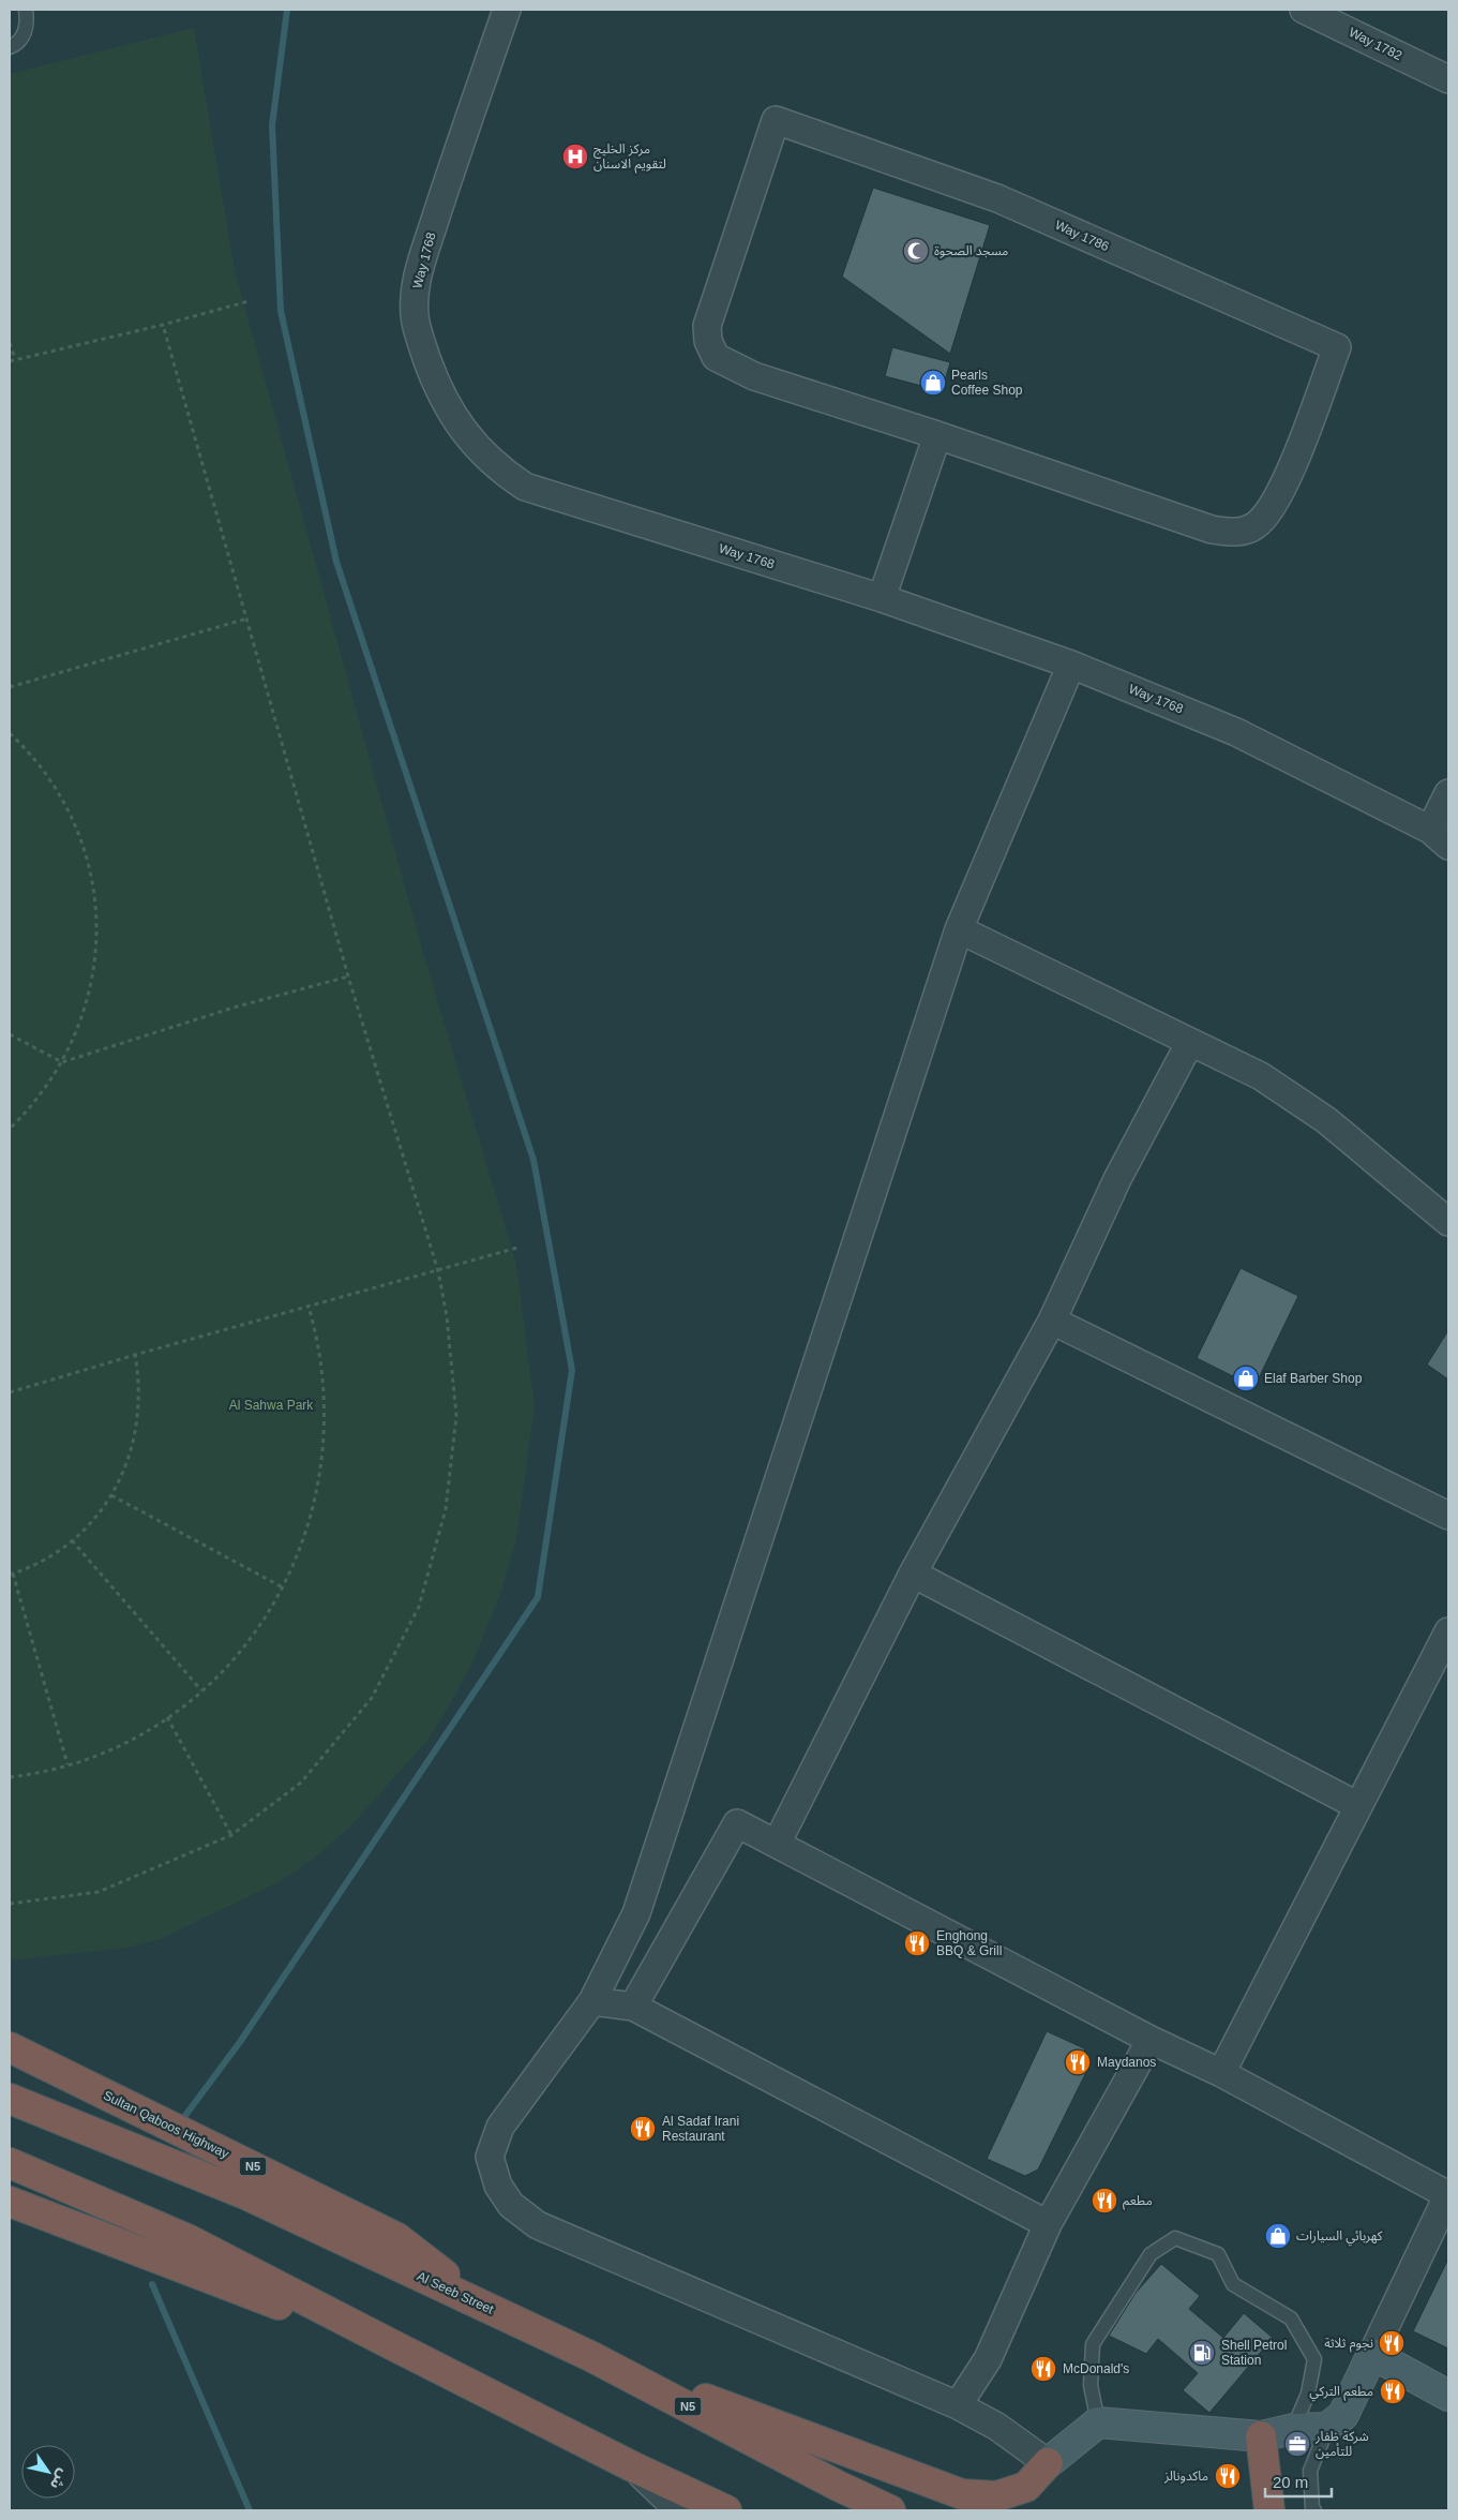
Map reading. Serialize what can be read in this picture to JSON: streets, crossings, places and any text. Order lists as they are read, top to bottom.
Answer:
{
  "streets": {
    "highway": ["Sultan Qaboos Highway", "N5", "Al Seeb Street"],
    "street": ["Way 1782", "Way 1786", "Way 1768"]
  },
  "crossings": [
    ["Sultan Qaboos Highway", "Al Seeb Street"]
  ],
  "parks": ["Al Sahwa Park"],
  "places": {
    "hospital": ["مركز الخليج لتقويم الاسنان"],
    "mosque": ["مسجد الصحوة"],
    "shop": ["Pearls Coffee Shop", "Elaf Barber Shop", "كهربائي السيارات"],
    "restaurant": [
      "Enghong BBQ & Grill",
      "Maydanos",
      "Al Sadaf Irani Restaurant",
      "مطعم",
      "نجوم ثلاثة",
      "McDonald's",
      "مطعم التركي",
      "ماكدونالز"
    ],
    "fuel station": ["Shell Petrol Station"],
    "office": ["شركة ظفار للتأمين"]
  },
  "scale_bar": "20 m",
  "north": "bottom right"
}
